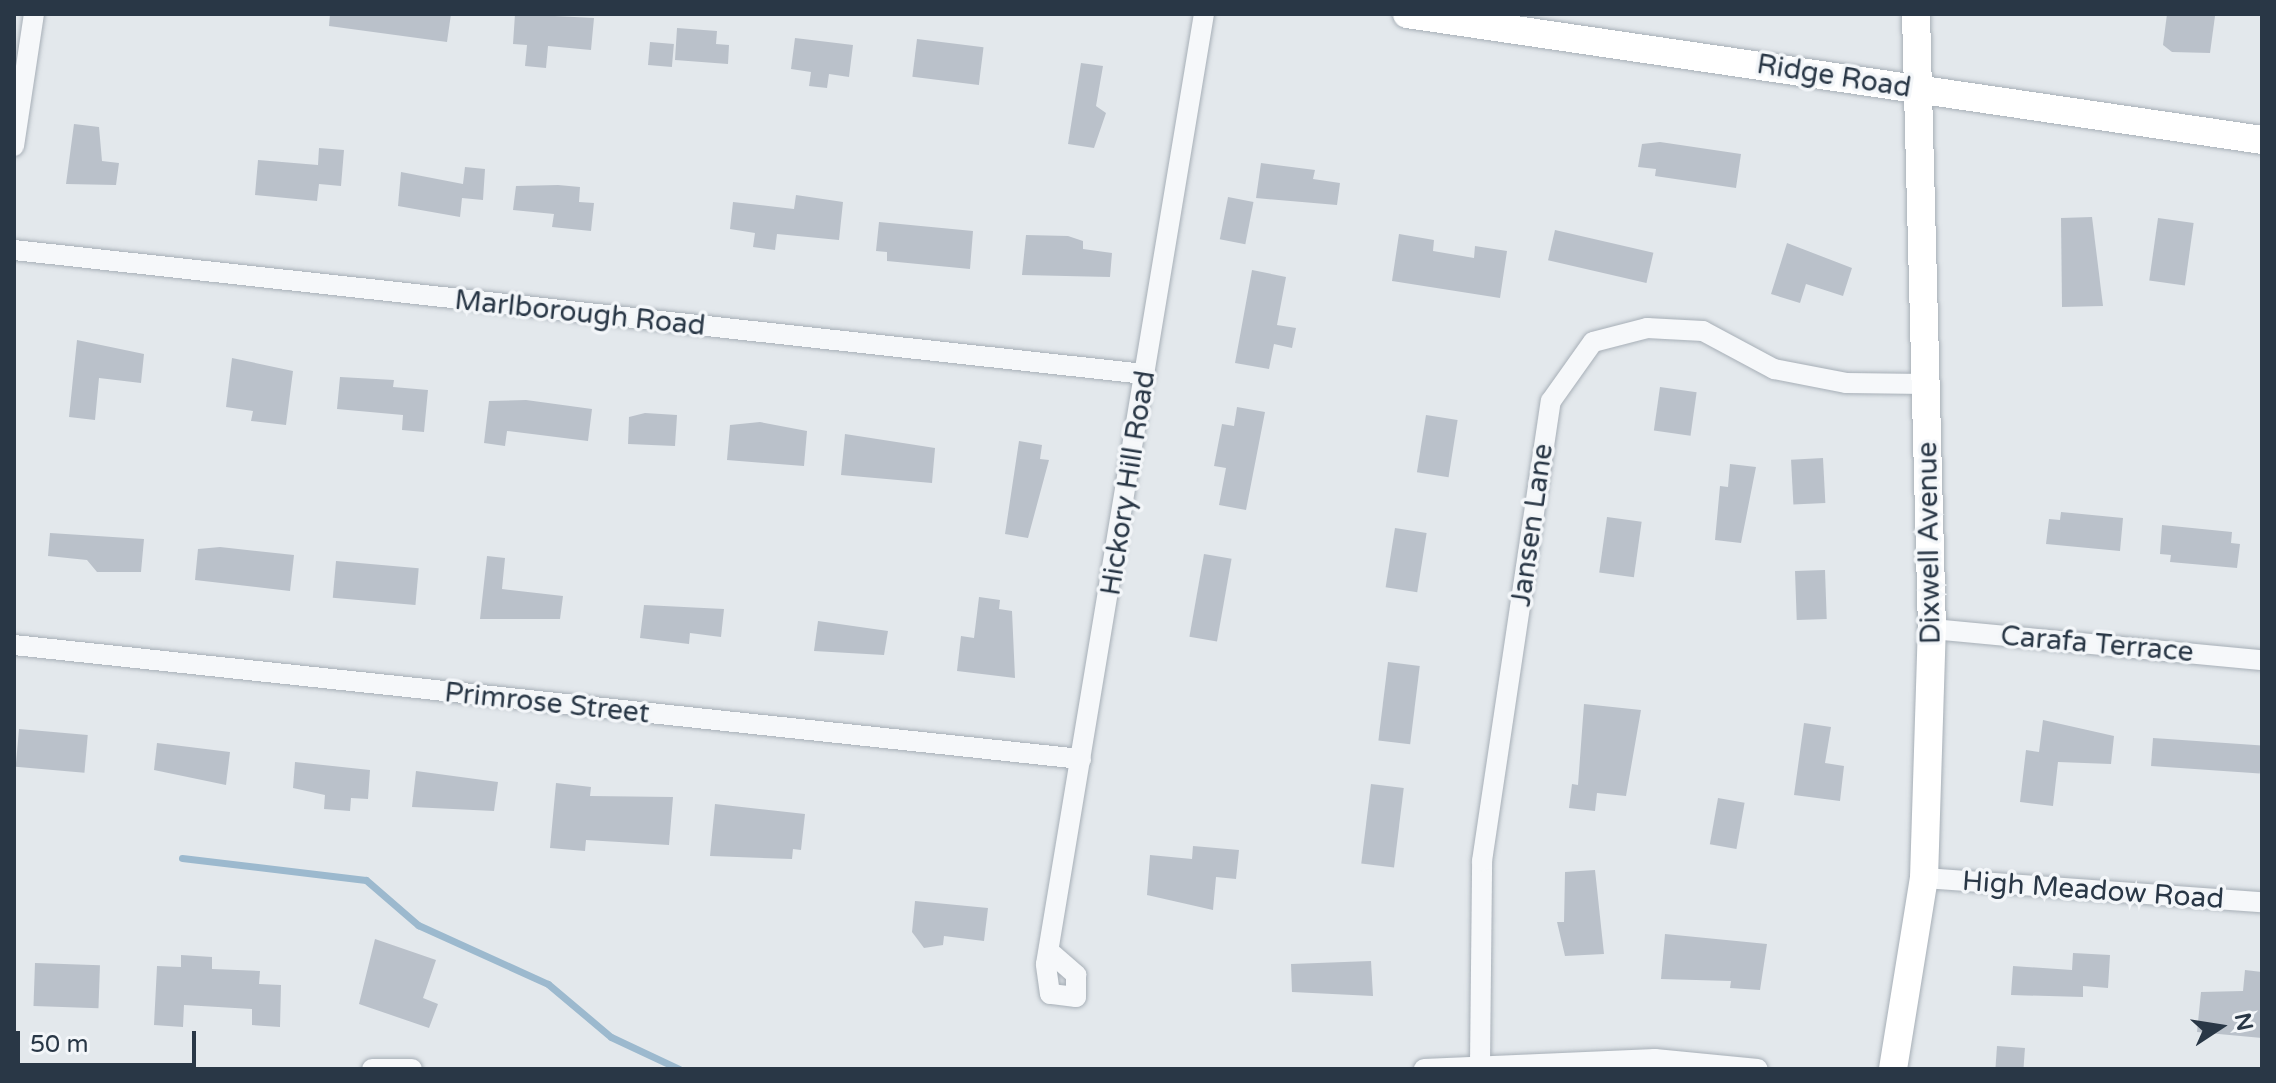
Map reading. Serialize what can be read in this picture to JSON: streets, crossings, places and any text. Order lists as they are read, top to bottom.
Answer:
{
  "streets": {
    "main road": ["Ridge Road", "Dixwell Avenue"],
    "street": [
      "Marlborough Road",
      "Hickory Hill Road",
      "Jansen Lane",
      "Carafa Terrace",
      "Primrose Street",
      "High Meadow Road"
    ]
  },
  "crossings": [
    ["Ridge Road", "Dixwell Avenue"],
    ["Marlborough Road", "Hickory Hill Road"],
    ["Hickory Hill Road", "Primrose Street"],
    ["Jansen Lane", "Dixwell Avenue"],
    ["Dixwell Avenue", "Carafa Terrace"],
    ["Dixwell Avenue", "High Meadow Road"]
  ],
  "scale_bar": "50 m",
  "north": "right"
}
